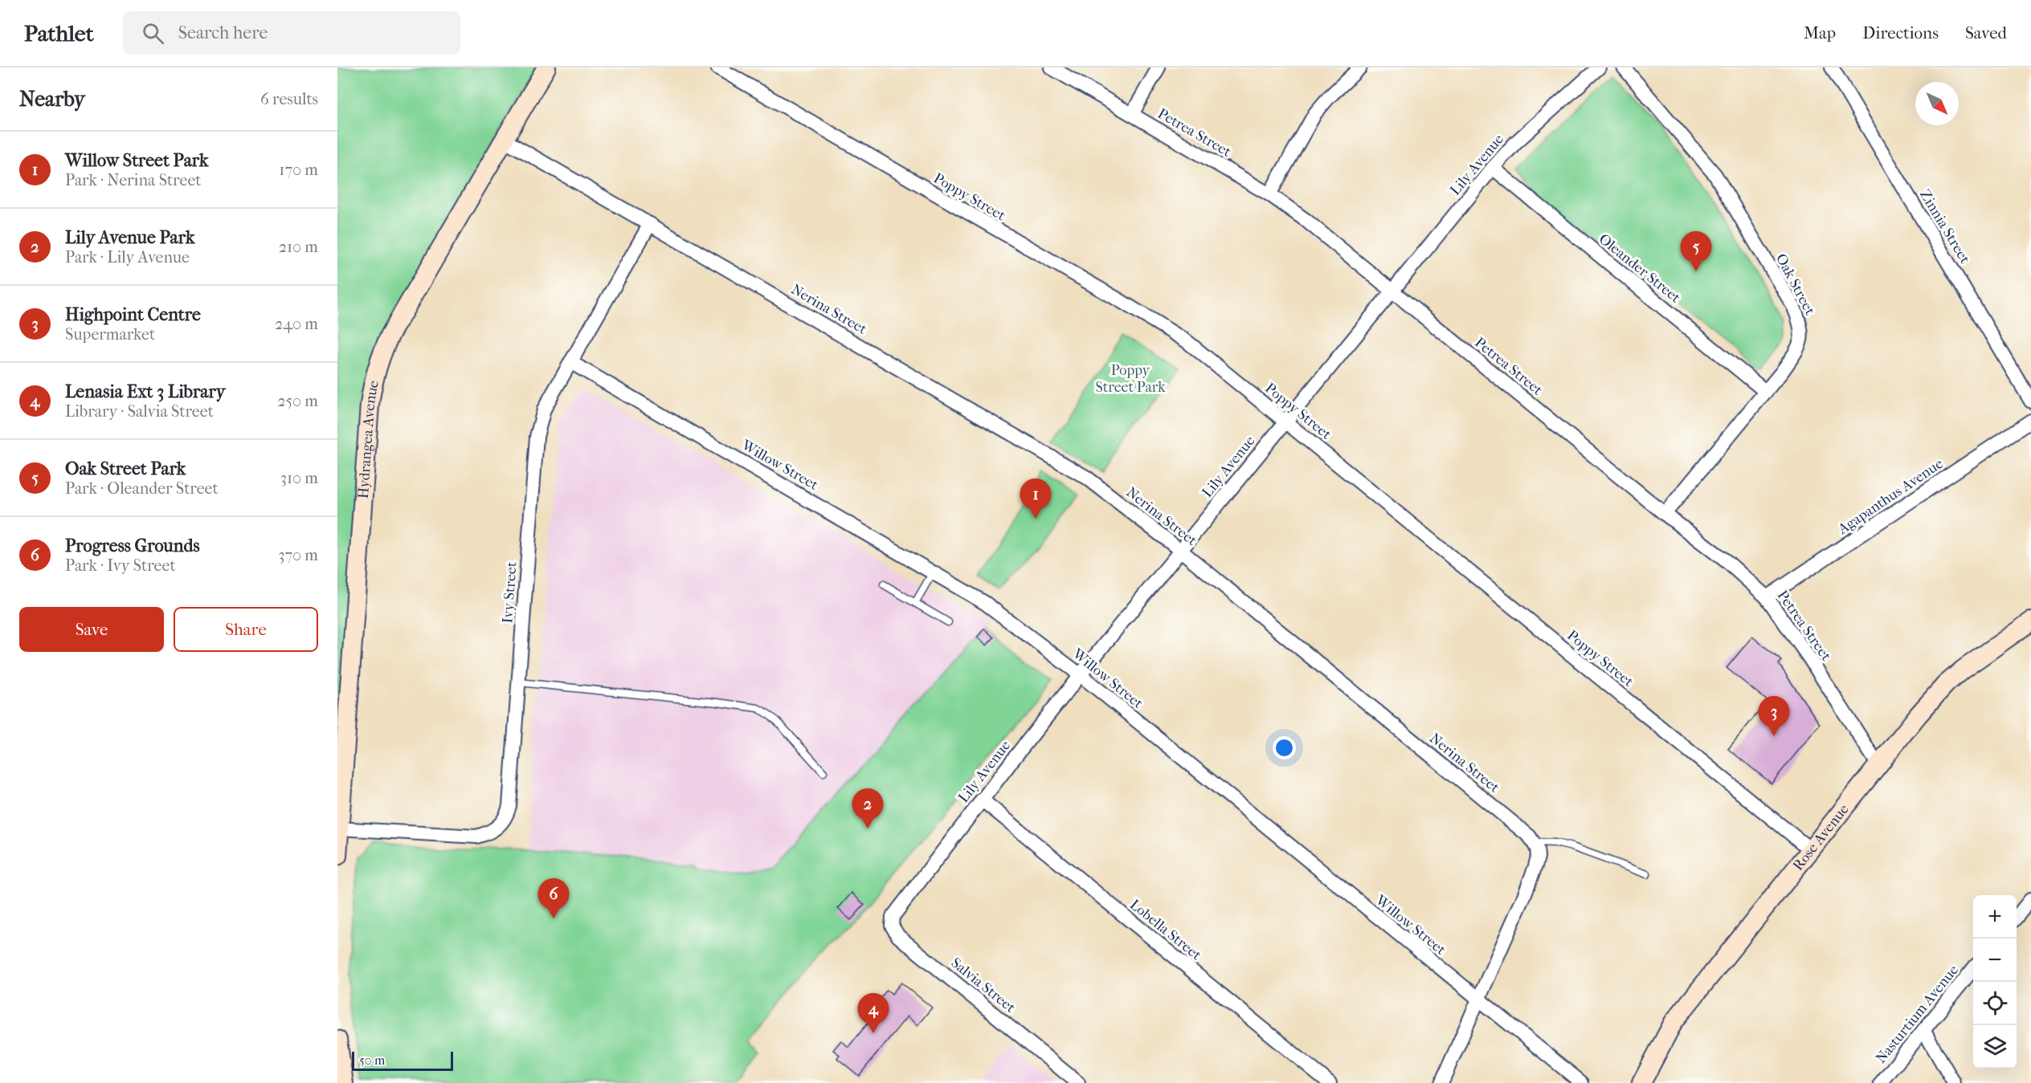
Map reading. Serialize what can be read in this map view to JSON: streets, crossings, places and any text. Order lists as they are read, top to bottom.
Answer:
{
  "streets": {
    "street": [
      "Petrea Street",
      "Lily Avenue",
      "Poppy Street",
      "Zinnia Street",
      "Oleander Street",
      "Oak Street",
      "Nerina Street",
      "Hydrangea Avenue",
      "Willow Street",
      "Agapanthus Avenue",
      "Ivy Street",
      "Rose Avenue",
      "Lobella Street",
      "Salvia Street",
      "Nasturtium Avenue"
    ]
  },
  "crossings": [
    ["Petrea Street", "Lily Avenue"],
    ["Petrea Street", "Oak Street"],
    ["Petrea Street", "Agapanthus Avenue"],
    ["Petrea Street", "Rose Avenue"],
    ["Lily Avenue", "Poppy Street"],
    ["Lily Avenue", "Oleander Street"],
    ["Lily Avenue", "Nerina Street"],
    ["Lily Avenue", "Willow Street"],
    ["Lily Avenue", "Lobella Street"],
    ["Lily Avenue", "Salvia Street"],
    ["Poppy Street", "Rose Avenue"],
    ["Oleander Street", "Oak Street"],
    ["Nerina Street", "Hydrangea Avenue"],
    ["Nerina Street", "Ivy Street"],
    ["Hydrangea Avenue", "Ivy Street"],
    ["Willow Street", "Ivy Street"]
  ],
  "parks": ["Poppy Street Park"],
  "scale_bar": "50 m",
  "north": "bottom right",
  "page": {
    "header": "Pathlet",
    "search": "Search here",
    "nav": ["Map", "Directions", "Saved"],
    "heading": ["Nearby", "6 results"],
    "list": [
      {
        "mark": "1",
        "name": "Willow Street Park",
        "note": "Park · Nerina Street",
        "value": "170 m"
      },
      {
        "mark": "2",
        "name": "Lily Avenue Park",
        "note": "Park · Lily Avenue",
        "value": "210 m"
      },
      {
        "mark": "3",
        "name": "Highpoint Centre",
        "note": "Supermarket",
        "value": "240 m"
      },
      {
        "mark": "4",
        "name": "Lenasia Ext 3 Library",
        "note": "Library · Salvia Street",
        "value": "250 m"
      },
      {
        "mark": "5",
        "name": "Oak Street Park",
        "note": "Park · Oleander Street",
        "value": "310 m"
      },
      {
        "mark": "6",
        "name": "Progress Grounds",
        "note": "Park · Ivy Street",
        "value": "370 m"
      }
    ],
    "pins": [
      "5",
      "1",
      "3",
      "2",
      "6",
      "4"
    ],
    "buttons": ["Save", "Share"],
    "map_buttons": ["+", "−"],
    "scale": "50 m"
  }
}
